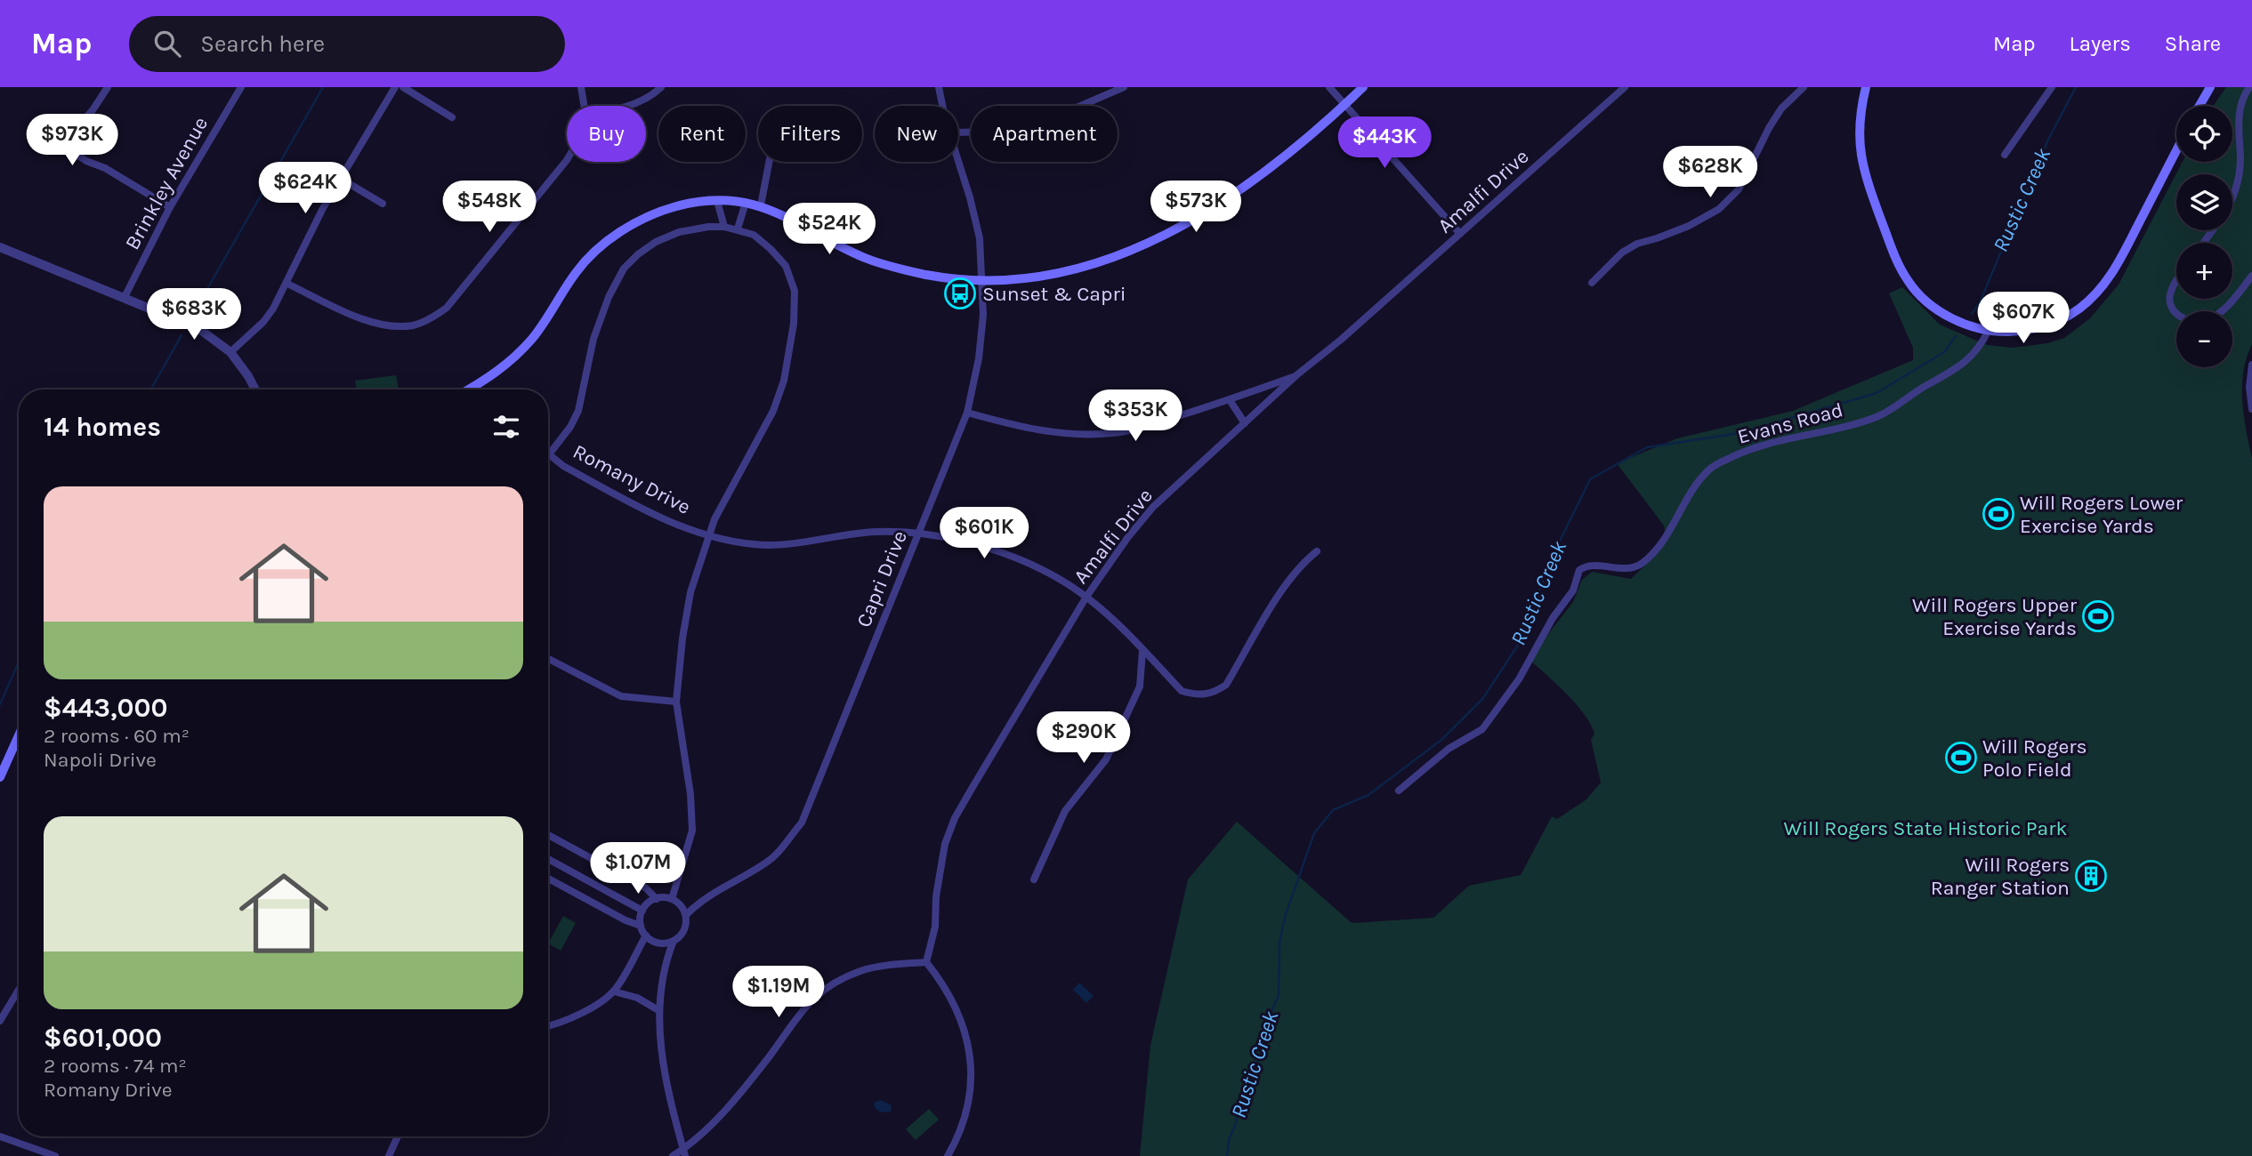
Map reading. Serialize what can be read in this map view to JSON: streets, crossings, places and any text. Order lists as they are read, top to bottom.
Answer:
{
  "streets": {
    "street": [
      "Brinkley Avenue",
      "Amalfi Drive",
      "Evans Road",
      "Romany Drive",
      "Capri Drive"
    ]
  },
  "crossings": [
    ["Amalfi Drive", "Romany Drive"],
    ["Romany Drive", "Capri Drive"]
  ],
  "water": ["Rustic Creek"],
  "parks": ["Will Rogers State Historic Park"],
  "places": {
    "bus stop": ["Sunset & Capri"],
    "sports": ["Will Rogers Lower Exercise Yards", "Will Rogers Upper Exercise Yards", "Will Rogers Polo Field"],
    "building": ["Will Rogers Ranger Station"]
  },
  "page": {
    "header": "Map",
    "search": "Search here",
    "nav": ["Map", "Layers", "Share"],
    "map_buttons": ["+", "−"],
    "chip": [
      "Buy",
      "Rent",
      "Filters",
      "New",
      "Apartment"
    ],
    "price": [
      "$973K",
      "$443K",
      "$628K",
      "$624K",
      "$548K",
      "$573K",
      "$524K",
      "$683K",
      "$607K",
      "$353K",
      "$601K",
      "$290K",
      "$1.07M",
      "$1.19M"
    ],
    "heading": "14 homes",
    "list": [
      {
        "name": "$443,000",
        "note": "2 rooms · 60 m² · Napoli Drive"
      },
      {
        "name": "$601,000",
        "note": "2 rooms · 74 m² · Romany Drive"
      }
    ]
  }
}
